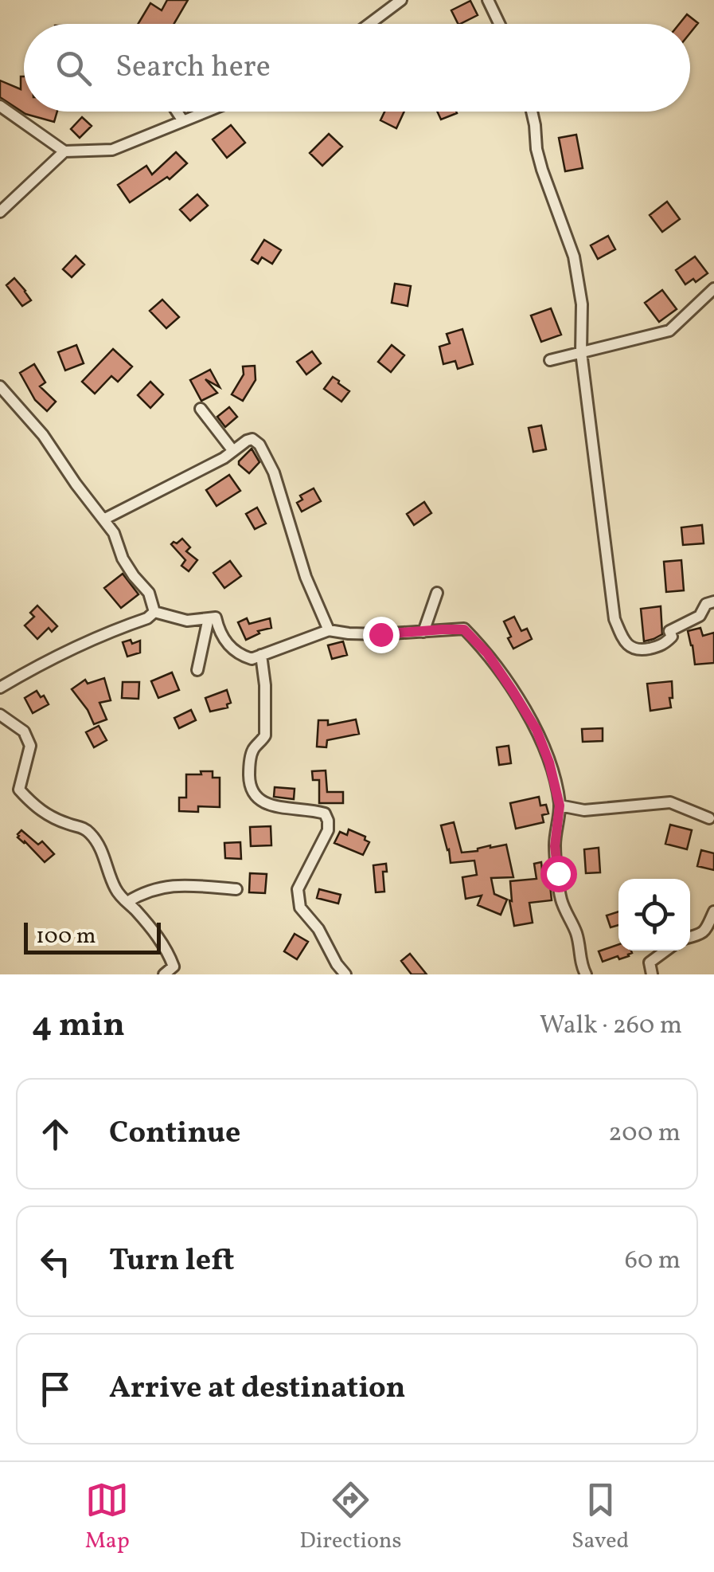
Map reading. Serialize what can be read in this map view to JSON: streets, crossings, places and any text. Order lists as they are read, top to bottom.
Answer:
{
  "scale_bar": "100 m",
  "page": {
    "search": "Search here",
    "scale": "100 m",
    "heading": ["4 min", "Walk · 260 m"],
    "list": [
      ["Continue", "200 m"],
      ["Turn left", "60 m"],
      "Arrive at destination"
    ],
    "nav": ["Map", "Directions", "Saved"]
  }
}
